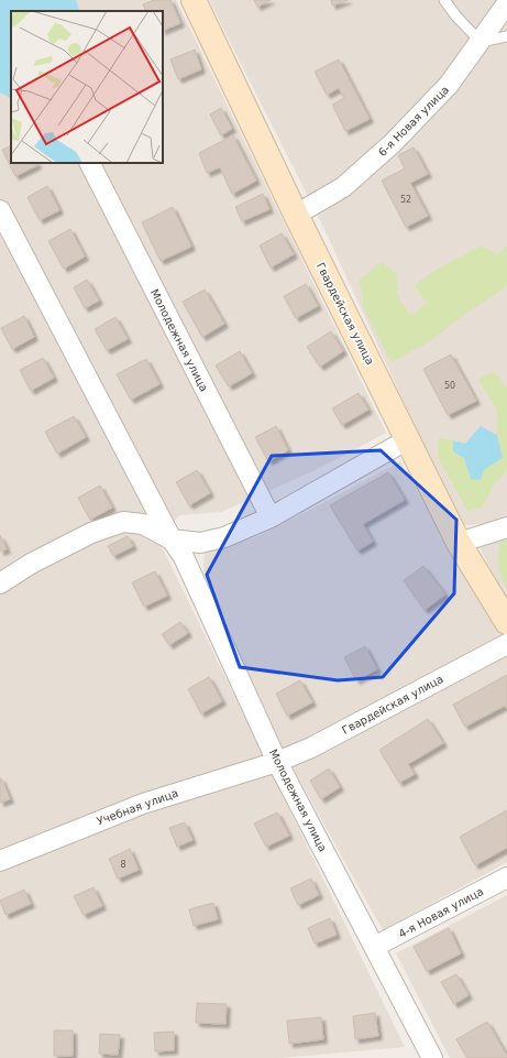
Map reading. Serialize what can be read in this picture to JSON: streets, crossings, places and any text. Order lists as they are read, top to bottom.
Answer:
{
  "streets": {
    "main road": ["Гвардейская улица"],
    "street": [
      "6-я Новая улица",
      "Молодежная улица",
      "Учебная улица",
      "4-я Новая улица"
    ]
  },
  "crossings": [
    ["6-я Новая улица", "Гвардейская улица"],
    ["Гвардейская улица", "Молодежная улица"],
    ["Гвардейская улица", "Учебная улица"],
    ["Молодежная улица", "Учебная улица"],
    ["Молодежная улица", "4-я Новая улица"]
  ],
  "house_numbers": ["52", "50", "8"]
}
